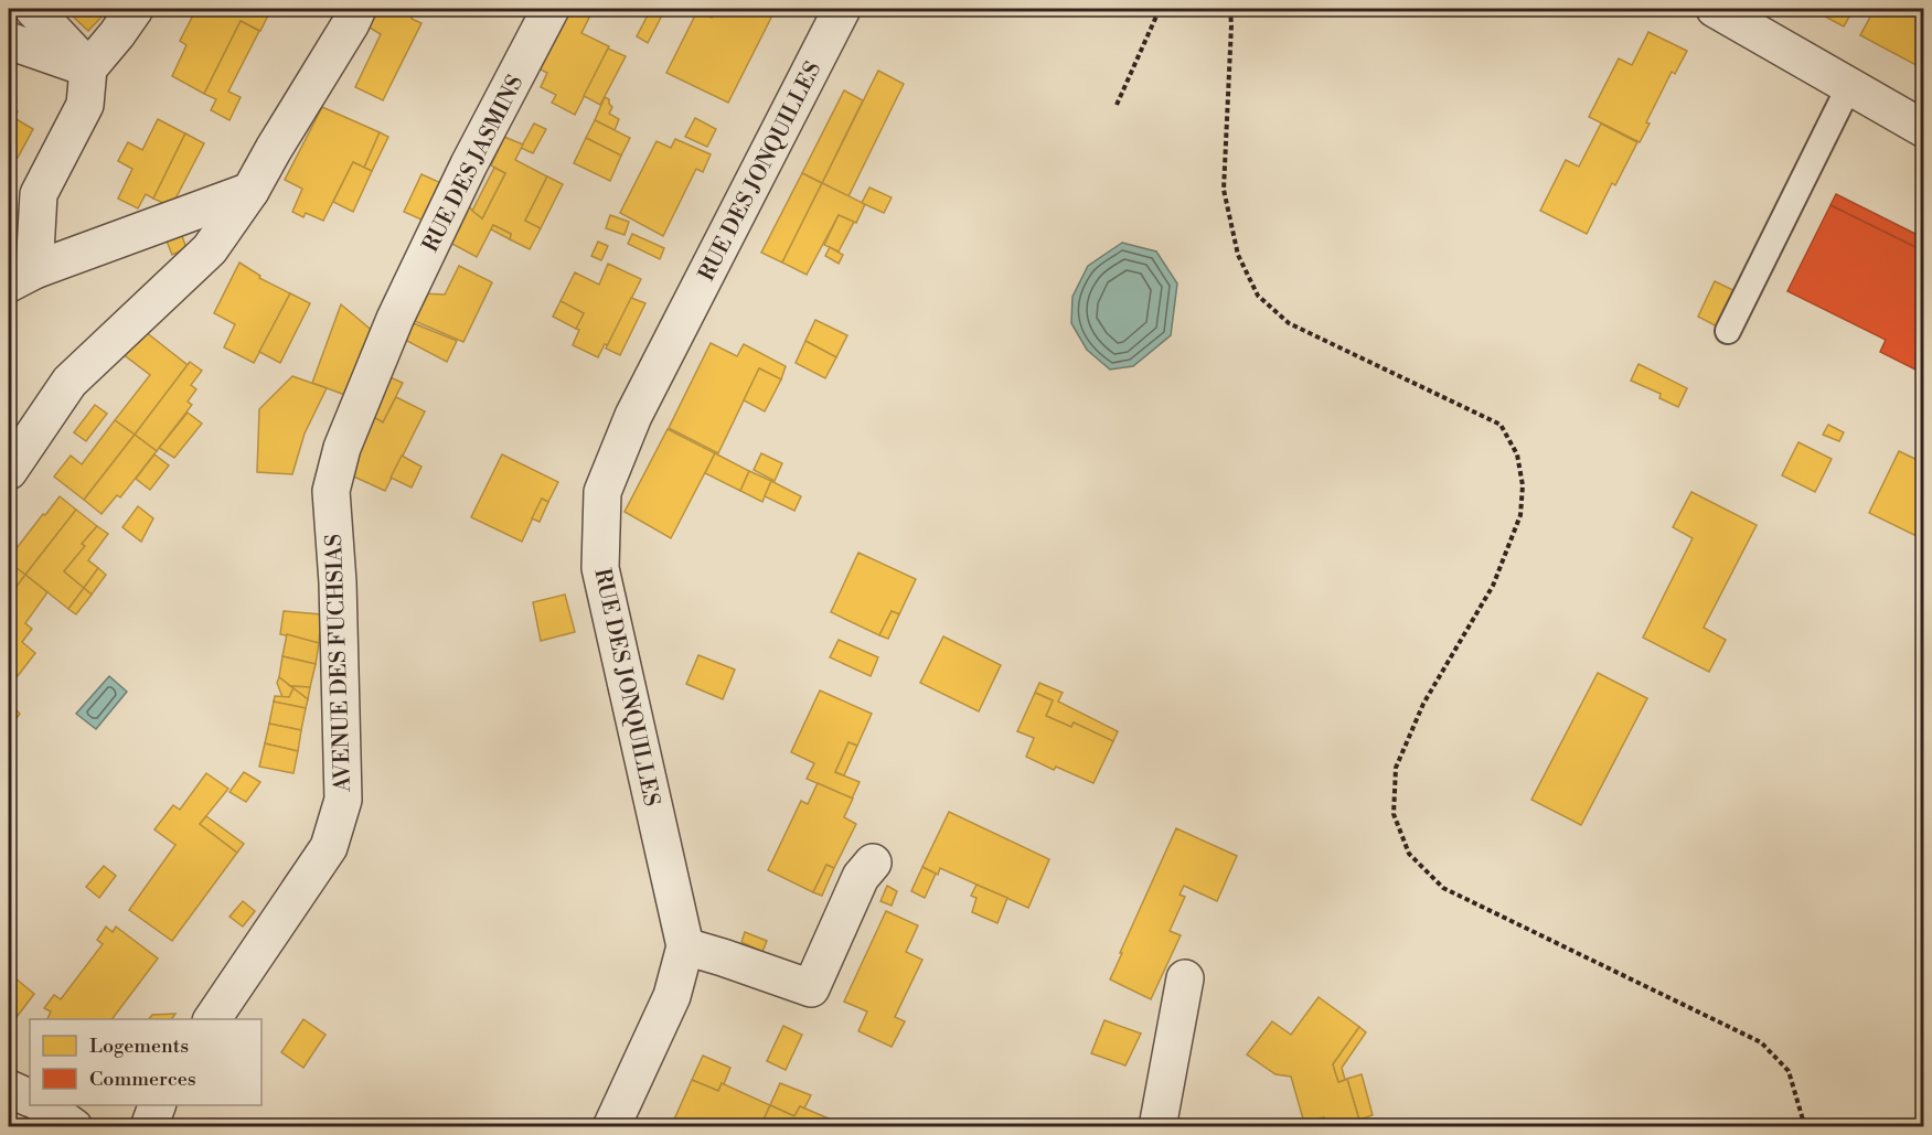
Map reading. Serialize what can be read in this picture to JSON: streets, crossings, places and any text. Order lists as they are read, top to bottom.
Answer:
{
  "streets": {
    "street": ["RUE DES JASMINS", "RUE DES JONQUILLES", "AVENUE DES FUCHSIAS"]
  },
  "crossings": [
    ["RUE DES JASMINS", "AVENUE DES FUCHSIAS"]
  ],
  "legend": ["Logements", "Commerces"]
}
